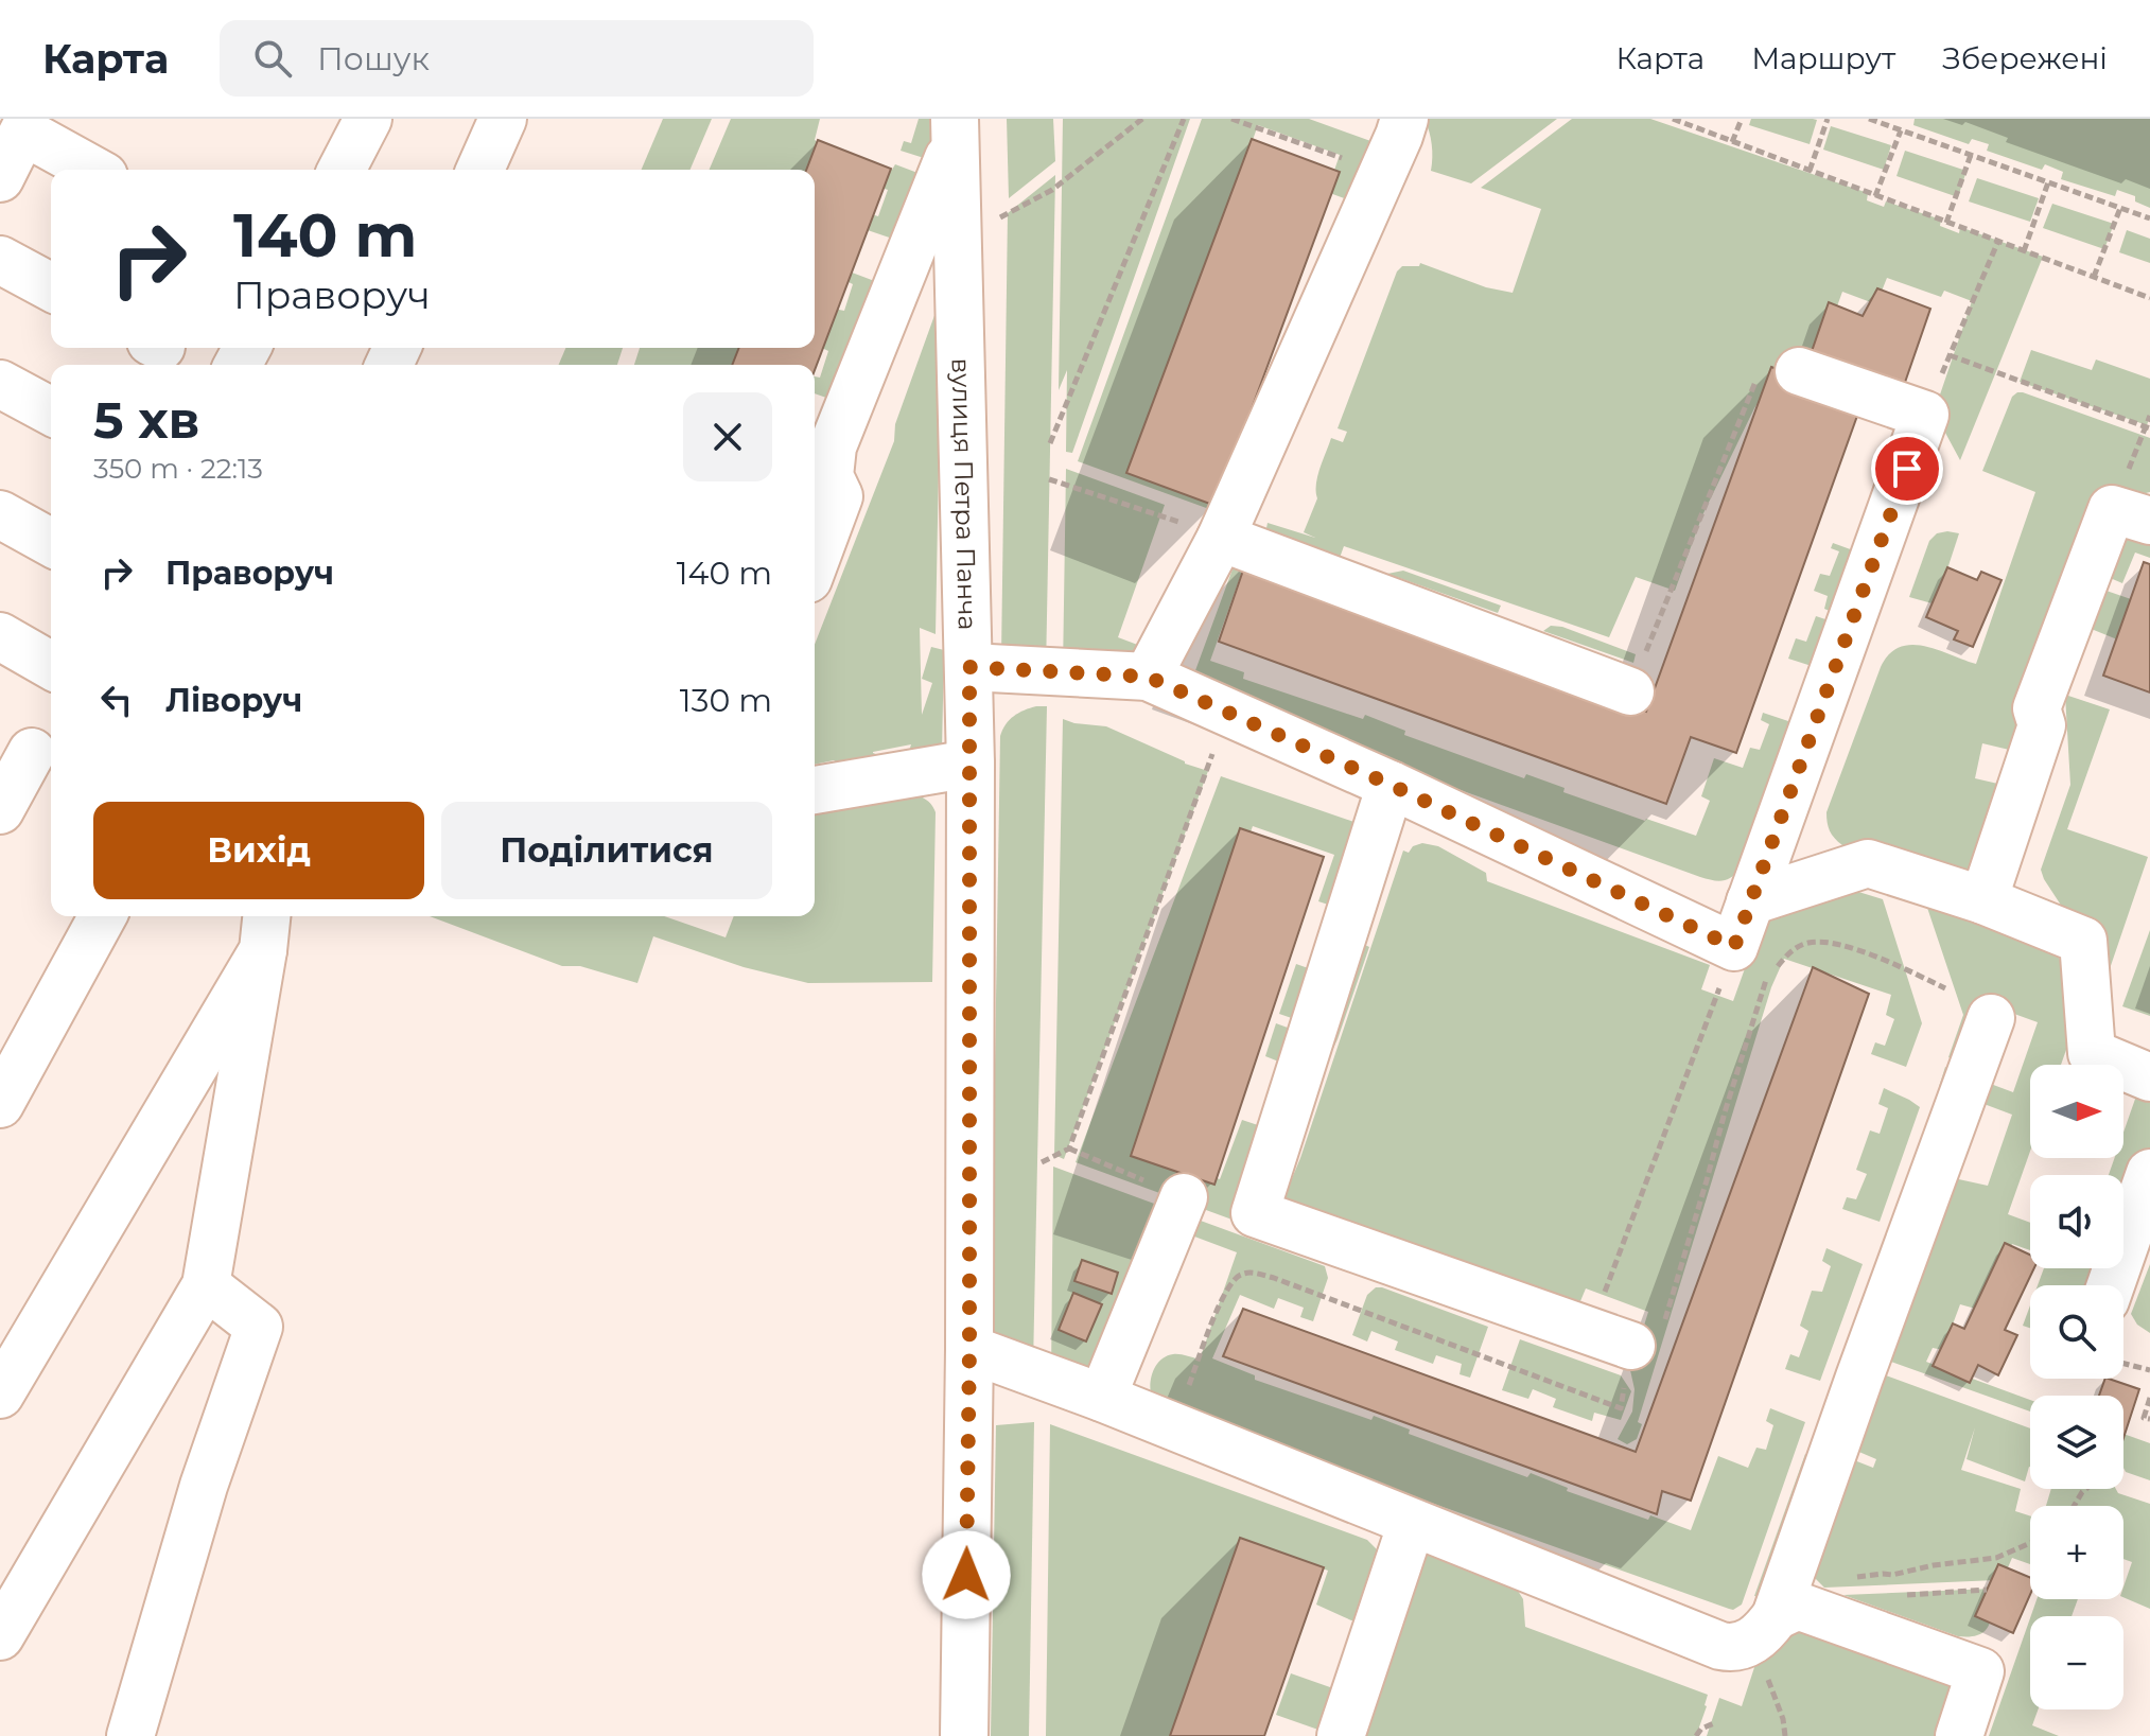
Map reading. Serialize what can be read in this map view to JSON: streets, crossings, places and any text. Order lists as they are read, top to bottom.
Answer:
{
  "streets": {
    "street": ["вулиця Петра Панча"]
  },
  "north": "right",
  "page": {
    "header": "Карта",
    "search": "Пошук",
    "nav": ["Карта", "Маршрут", "Збережені"],
    "turn": ["140 m", "Праворуч"],
    "heading": ["5 хв", "350 m · 22:13"],
    "list": [
      {
        "name": "Праворуч",
        "value": "140 m"
      },
      {
        "name": "Ліворуч",
        "value": "130 m"
      }
    ],
    "buttons": ["Вихід", "Поділитися"],
    "map_buttons": ["+", "−"]
  }
}
